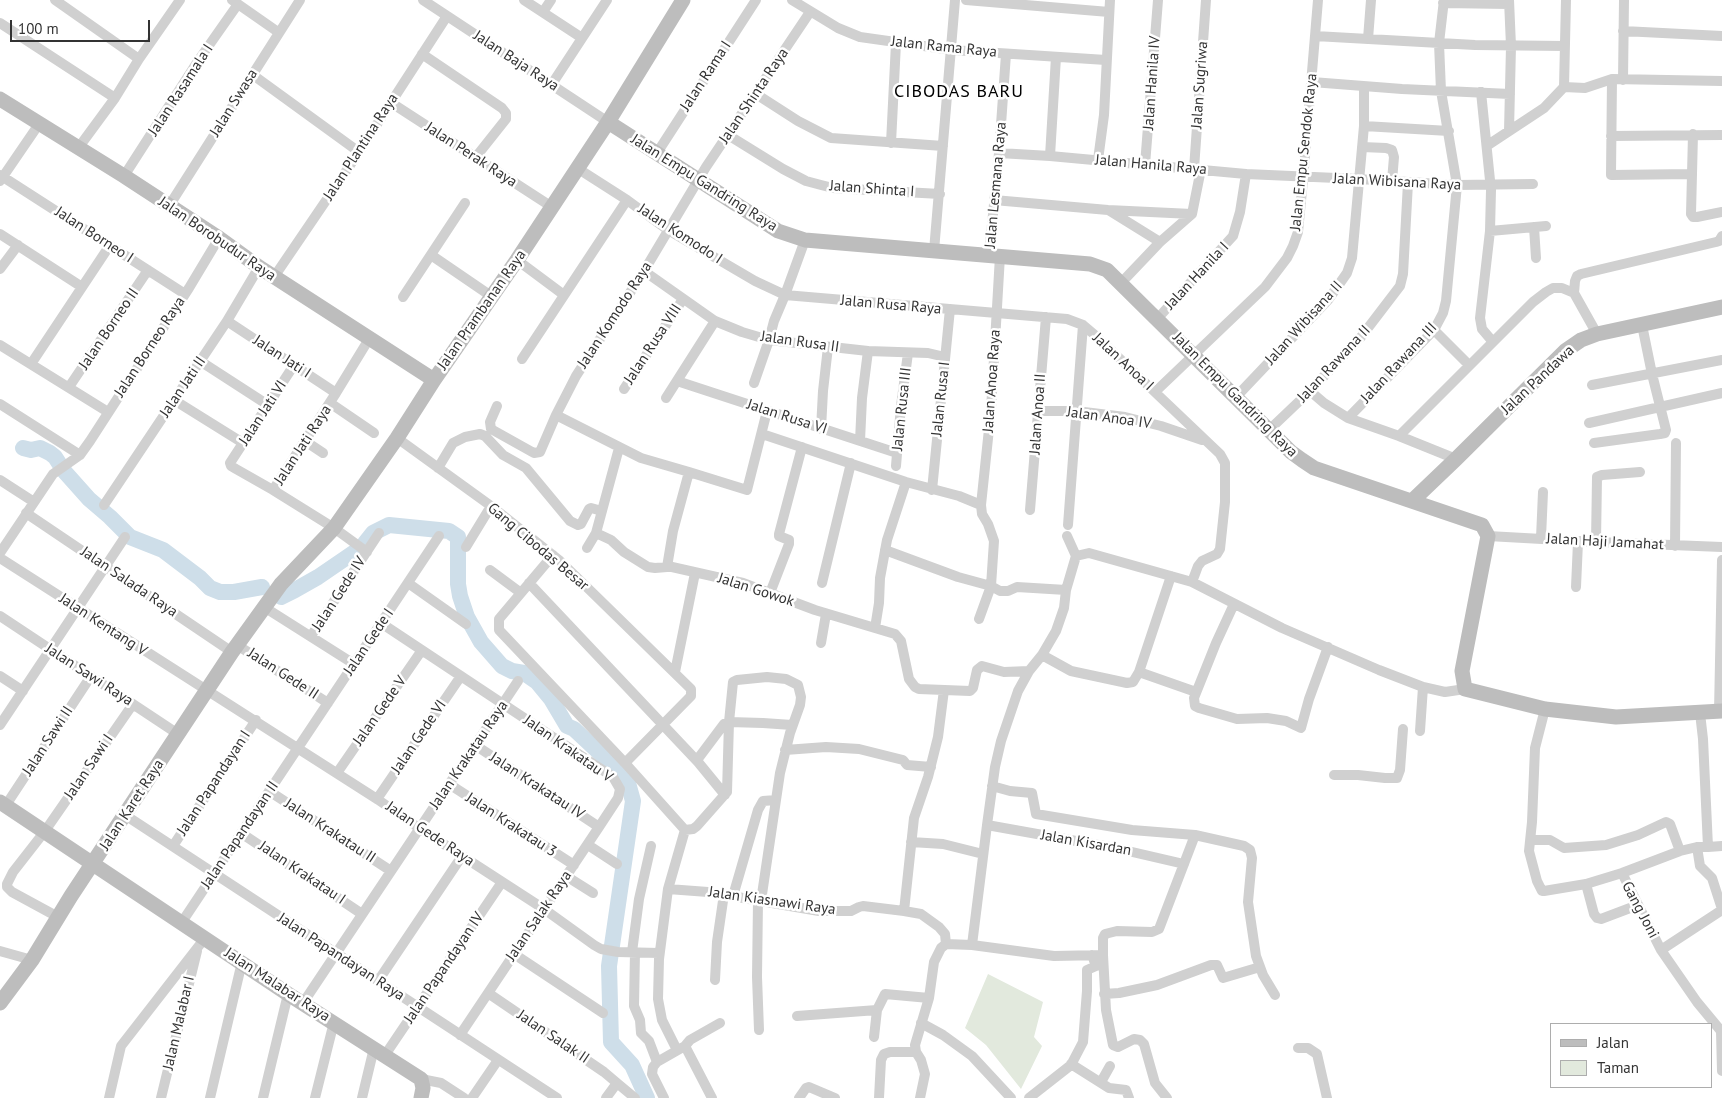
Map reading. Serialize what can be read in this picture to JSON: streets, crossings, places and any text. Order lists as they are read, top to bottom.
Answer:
{
  "streets": {
    "street": [
      "Jalan Rama Raya",
      "Jalan Baja Raya",
      "Jalan Rama I",
      "Jalan Hanila IV",
      "Jalan Sugriwa",
      "Jalan Rasamala I",
      "Jalan Shinta Raya",
      "Jalan Swasa",
      "Jalan Plantina Raya",
      "Jalan Empu Sendok Raya",
      "Jalan Perak Raya",
      "Jalan Hanila Raya",
      "Jalan Wibisana Raya",
      "Jalan Empu Gandring Raya",
      "Jalan Lesmana Raya",
      "Jalan Shinta I",
      "Jalan Komodo I",
      "Jalan Borneo I",
      "Jalan Borobudur Raya",
      "Jalan Hanila I",
      "Jalan Rusa Raya",
      "Jalan Prambanan Raya",
      "Jalan Komodo Raya",
      "Jalan Wibisana II",
      "Jalan Borneo II",
      "Jalan Rusa II",
      "Jalan Rusa VIII",
      "Jalan Borneo Raya",
      "Jalan Jati I",
      "Jalan Anoa I",
      "Jalan Rawana III",
      "Jalan Rawana II",
      "Jalan Pandawa",
      "Jalan Anoa Raya",
      "Jalan Jati II",
      "Jalan Rusa I",
      "Jalan Rusa III",
      "Jalan Jati VI",
      "Jalan Anoa II",
      "Jalan Rusa VI",
      "Jalan Anoa IV",
      "Jalan Jati Raya",
      "Jalan Haji Jamahat",
      "Gang Cibodas Besar",
      "Jalan Salada Raya",
      "Jalan Gowok",
      "Jalan Gede IV",
      "Jalan Kentang V",
      "Jalan Gede I",
      "Jalan Gede II",
      "Jalan Sawi Raya",
      "Jalan Gede V",
      "Jalan Gede VI",
      "Jalan Sawi II",
      "Jalan Krakatau V",
      "Jalan Krakatau Raya",
      "Jalan Sawi I",
      "Jalan Papandayan I",
      "Jalan Krakatau IV",
      "Jalan Karet Raya",
      "Jalan Krakatau 3",
      "Jalan Krakatau II",
      "Jalan Gede Raya",
      "Jalan Papandayan II",
      "Jalan Kisardan",
      "Jalan Krakatau I",
      "Jalan Kiasnawi Raya",
      "Gang Joni",
      "Jalan Salak Raya",
      "Jalan Papandayan Raya",
      "Jalan Papandayan IV",
      "Jalan Malabar Raya",
      "Jalan Malabar I",
      "Jalan Salak II"
    ]
  },
  "crossings": [
    ["Jalan Rama Raya", "Jalan Shinta Raya"],
    ["Jalan Rama Raya", "Jalan Lesmana Raya"],
    ["Jalan Baja Raya", "Jalan Plantina Raya"],
    ["Jalan Baja Raya", "Jalan Empu Gandring Raya"],
    ["Jalan Baja Raya", "Jalan Prambanan Raya"],
    ["Jalan Rama I", "Jalan Empu Gandring Raya"],
    ["Jalan Hanila IV", "Jalan Hanila Raya"],
    ["Jalan Sugriwa", "Jalan Hanila Raya"],
    ["Jalan Rasamala I", "Jalan Borobudur Raya"],
    ["Jalan Shinta Raya", "Jalan Empu Gandring Raya"],
    ["Jalan Shinta Raya", "Jalan Shinta I"],
    ["Jalan Shinta Raya", "Jalan Komodo Raya"],
    ["Jalan Swasa", "Jalan Borobudur Raya"],
    ["Jalan Plantina Raya", "Jalan Perak Raya"],
    ["Jalan Plantina Raya", "Jalan Borobudur Raya"],
    ["Jalan Empu Sendok Raya", "Jalan Hanila Raya"],
    ["Jalan Empu Sendok Raya", "Jalan Wibisana Raya"],
    ["Jalan Empu Sendok Raya", "Jalan Empu Gandring Raya"],
    ["Jalan Empu Sendok Raya", "Jalan Anoa I"],
    ["Jalan Perak Raya", "Jalan Prambanan Raya"],
    ["Jalan Hanila Raya", "Jalan Wibisana Raya"],
    ["Jalan Hanila Raya", "Jalan Lesmana Raya"],
    ["Jalan Hanila Raya", "Jalan Hanila I"],
    ["Jalan Wibisana Raya", "Jalan Wibisana II"],
    ["Jalan Wibisana Raya", "Jalan Rawana III"],
    ["Jalan Wibisana Raya", "Jalan Rawana II"],
    ["Jalan Empu Gandring Raya", "Jalan Lesmana Raya"],
    ["Jalan Empu Gandring Raya", "Jalan Hanila I"],
    ["Jalan Empu Gandring Raya", "Jalan Prambanan Raya"],
    ["Jalan Empu Gandring Raya", "Jalan Komodo Raya"],
    ["Jalan Empu Gandring Raya", "Jalan Wibisana II"],
    ["Jalan Empu Gandring Raya", "Jalan Rawana II"],
    ["Jalan Empu Gandring Raya", "Jalan Pandawa"],
    ["Jalan Empu Gandring Raya", "Jalan Anoa Raya"],
    ["Jalan Empu Gandring Raya", "Jalan Haji Jamahat"],
    ["Jalan Lesmana Raya", "Jalan Anoa Raya"],
    ["Jalan Komodo I", "Jalan Rusa Raya"],
    ["Jalan Komodo I", "Jalan Prambanan Raya"],
    ["Jalan Komodo I", "Jalan Komodo Raya"],
    ["Jalan Borneo I", "Jalan Borneo II"],
    ["Jalan Borneo I", "Jalan Borneo Raya"],
    ["Jalan Borobudur Raya", "Jalan Prambanan Raya"],
    ["Jalan Borobudur Raya", "Jalan Borneo Raya"],
    ["Jalan Borobudur Raya", "Jalan Jati II"],
    ["Jalan Borobudur Raya", "Jalan Jati Raya"],
    ["Jalan Rusa Raya", "Jalan Anoa I"],
    ["Jalan Rusa Raya", "Jalan Anoa Raya"],
    ["Jalan Rusa Raya", "Jalan Rusa I"],
    ["Jalan Prambanan Raya", "Jalan Jati Raya"],
    ["Jalan Prambanan Raya", "Gang Cibodas Besar"],
    ["Jalan Prambanan Raya", "Jalan Gede IV"],
    ["Jalan Prambanan Raya", "Jalan Karet Raya"],
    ["Jalan Komodo Raya", "Jalan Rusa II"],
    ["Jalan Rusa II", "Jalan Rusa VIII"],
    ["Jalan Rusa II", "Jalan Rusa I"],
    ["Jalan Rusa II", "Jalan Rusa III"],
    ["Jalan Jati I", "Jalan Jati II"],
    ["Jalan Jati I", "Jalan Jati VI"],
    ["Jalan Jati I", "Jalan Jati Raya"],
    ["Jalan Anoa I", "Jalan Anoa Raya"],
    ["Jalan Anoa I", "Jalan Anoa II"],
    ["Jalan Anoa I", "Jalan Anoa IV"],
    ["Jalan Rusa III", "Jalan Rusa VI"],
    ["Jalan Jati VI", "Jalan Jati Raya"],
    ["Jalan Anoa II", "Jalan Anoa IV"],
    ["Jalan Jati Raya", "Jalan Gede IV"],
    ["Jalan Salada Raya", "Jalan Gede II"],
    ["Jalan Salada Raya", "Jalan Karet Raya"],
    ["Jalan Kentang V", "Jalan Karet Raya"],
    ["Jalan Kentang V", "Jalan Gede Raya"],
    ["Jalan Gede I", "Jalan Gede II"],
    ["Jalan Gede I", "Jalan Krakatau V"],
    ["Jalan Gede I", "Jalan Gede Raya"],
    ["Jalan Gede I", "Jalan Papandayan II"],
    ["Jalan Gede II", "Jalan Karet Raya"],
    ["Jalan Sawi Raya", "Jalan Sawi II"],
    ["Jalan Sawi Raya", "Jalan Sawi I"],
    ["Jalan Sawi Raya", "Jalan Karet Raya"],
    ["Jalan Gede V", "Jalan Krakatau V"],
    ["Jalan Gede V", "Jalan Gede Raya"],
    ["Jalan Gede VI", "Jalan Krakatau V"],
    ["Jalan Gede VI", "Jalan Gede Raya"],
    ["Jalan Sawi II", "Jalan Malabar Raya"],
    ["Jalan Krakatau V", "Jalan Krakatau Raya"],
    ["Jalan Krakatau V", "Jalan Salak Raya"],
    ["Jalan Krakatau Raya", "Jalan Krakatau IV"],
    ["Jalan Krakatau Raya", "Jalan Krakatau 3"],
    ["Jalan Krakatau Raya", "Jalan Krakatau II"],
    ["Jalan Krakatau Raya", "Jalan Gede Raya"],
    ["Jalan Krakatau Raya", "Jalan Krakatau I"],
    ["Jalan Krakatau Raya", "Jalan Papandayan Raya"],
    ["Jalan Krakatau Raya", "Jalan Malabar Raya"],
    ["Jalan Sawi I", "Jalan Karet Raya"],
    ["Jalan Sawi I", "Jalan Malabar Raya"],
    ["Jalan Papandayan I", "Jalan Gede Raya"],
    ["Jalan Papandayan I", "Jalan Papandayan Raya"],
    ["Jalan Krakatau IV", "Jalan Salak Raya"],
    ["Jalan Karet Raya", "Jalan Gede Raya"],
    ["Jalan Karet Raya", "Jalan Papandayan Raya"],
    ["Jalan Karet Raya", "Jalan Malabar Raya"],
    ["Jalan Krakatau 3", "Jalan Salak Raya"],
    ["Jalan Krakatau II", "Jalan Papandayan II"],
    ["Jalan Gede Raya", "Jalan Papandayan II"],
    ["Jalan Gede Raya", "Jalan Salak Raya"],
    ["Jalan Gede Raya", "Jalan Papandayan IV"],
    ["Jalan Papandayan II", "Jalan Krakatau I"],
    ["Jalan Papandayan II", "Jalan Papandayan Raya"],
    ["Jalan Papandayan II", "Jalan Malabar Raya"],
    ["Jalan Salak Raya", "Jalan Papandayan Raya"],
    ["Jalan Salak Raya", "Jalan Salak II"],
    ["Jalan Papandayan Raya", "Jalan Papandayan IV"],
    ["Jalan Papandayan IV", "Jalan Malabar Raya"],
    ["Jalan Malabar Raya", "Jalan Malabar I"]
  ],
  "districts": ["CIBODAS BARU"],
  "legend": ["Jalan", "Taman"],
  "scale_bar": "100 m"
}
